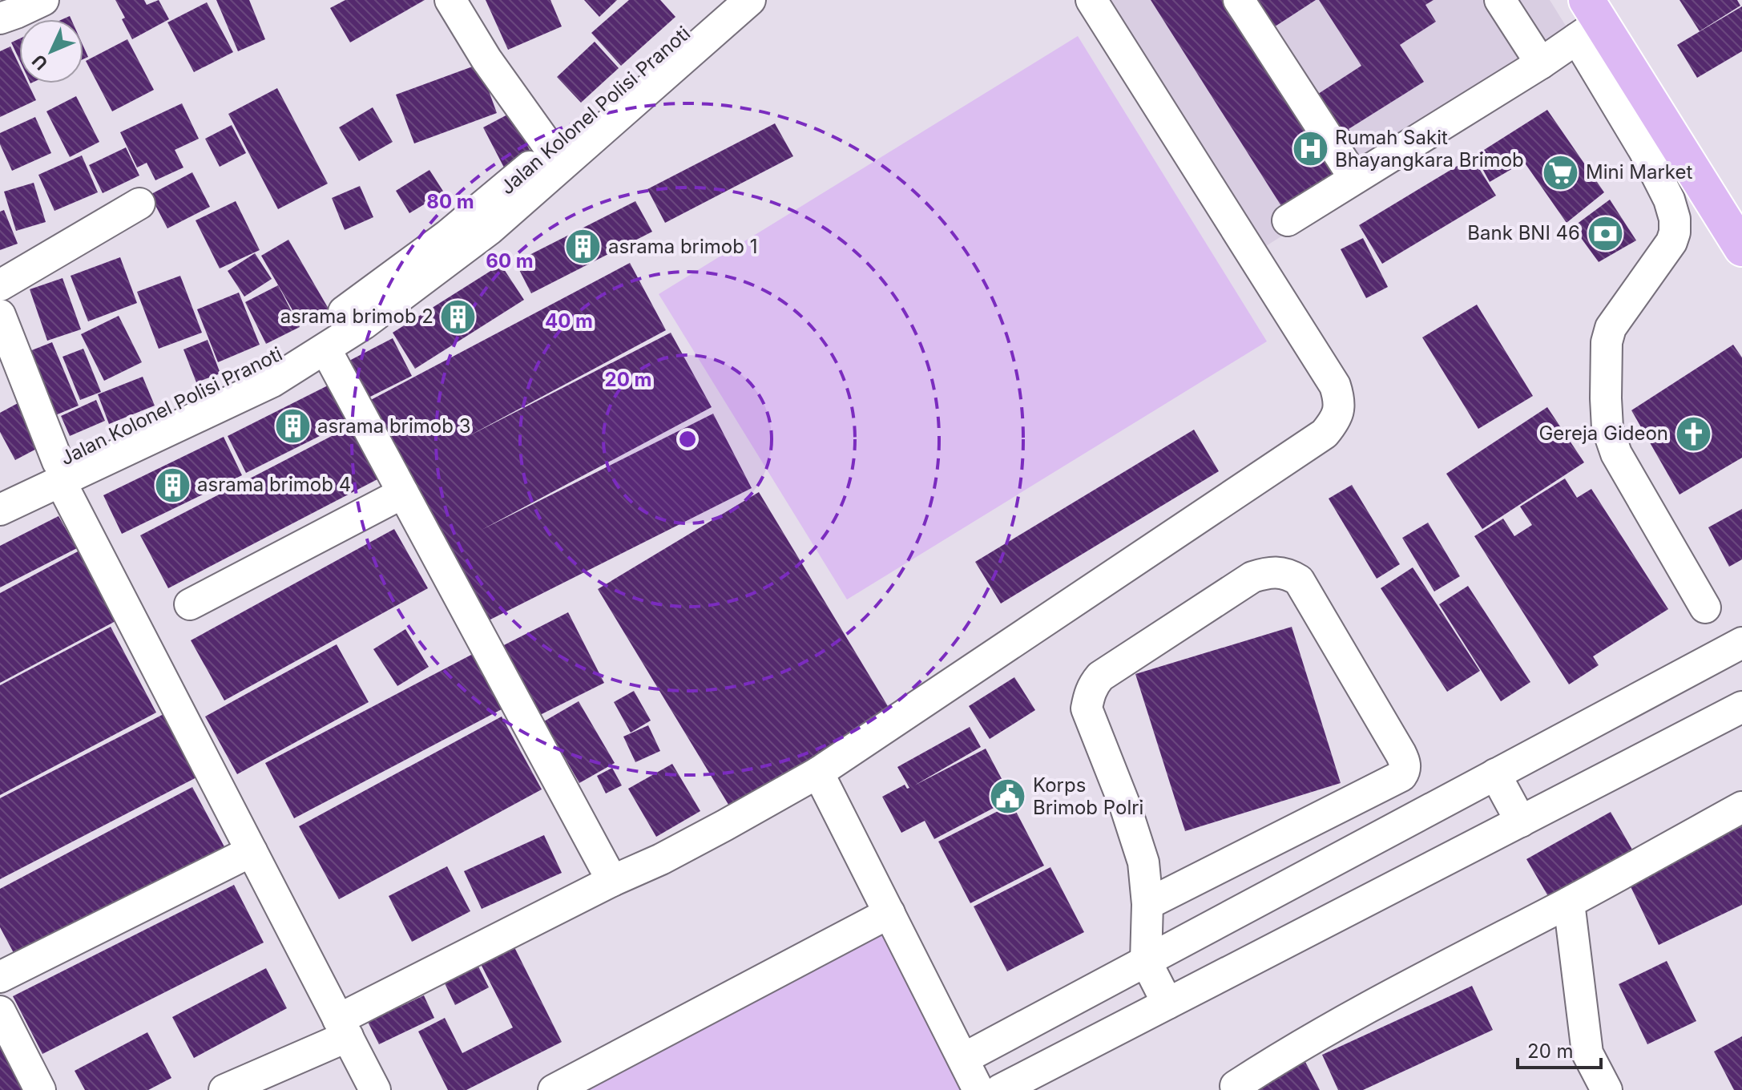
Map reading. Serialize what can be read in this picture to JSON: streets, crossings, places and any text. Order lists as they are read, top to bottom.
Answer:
{
  "streets": {
    "street": ["Jalan Kolonel Polisi Pranoti"]
  },
  "places": {
    "hospital": ["Rumah Sakit Bhayangkara Brimob"],
    "supermarket": ["Mini Market"],
    "bank": ["Bank BNI 46"],
    "building": [
      "asrama brimob 1",
      "asrama brimob 2",
      "asrama brimob 3",
      "asrama brimob 4"
    ],
    "church": ["Gereja Gideon"],
    "public building": ["Korps Brimob Polri"]
  },
  "scale_bar": "20 m",
  "north": "bottom left",
  "rings": [
    "80 m",
    "60 m",
    "40 m",
    "20 m"
  ]
}
